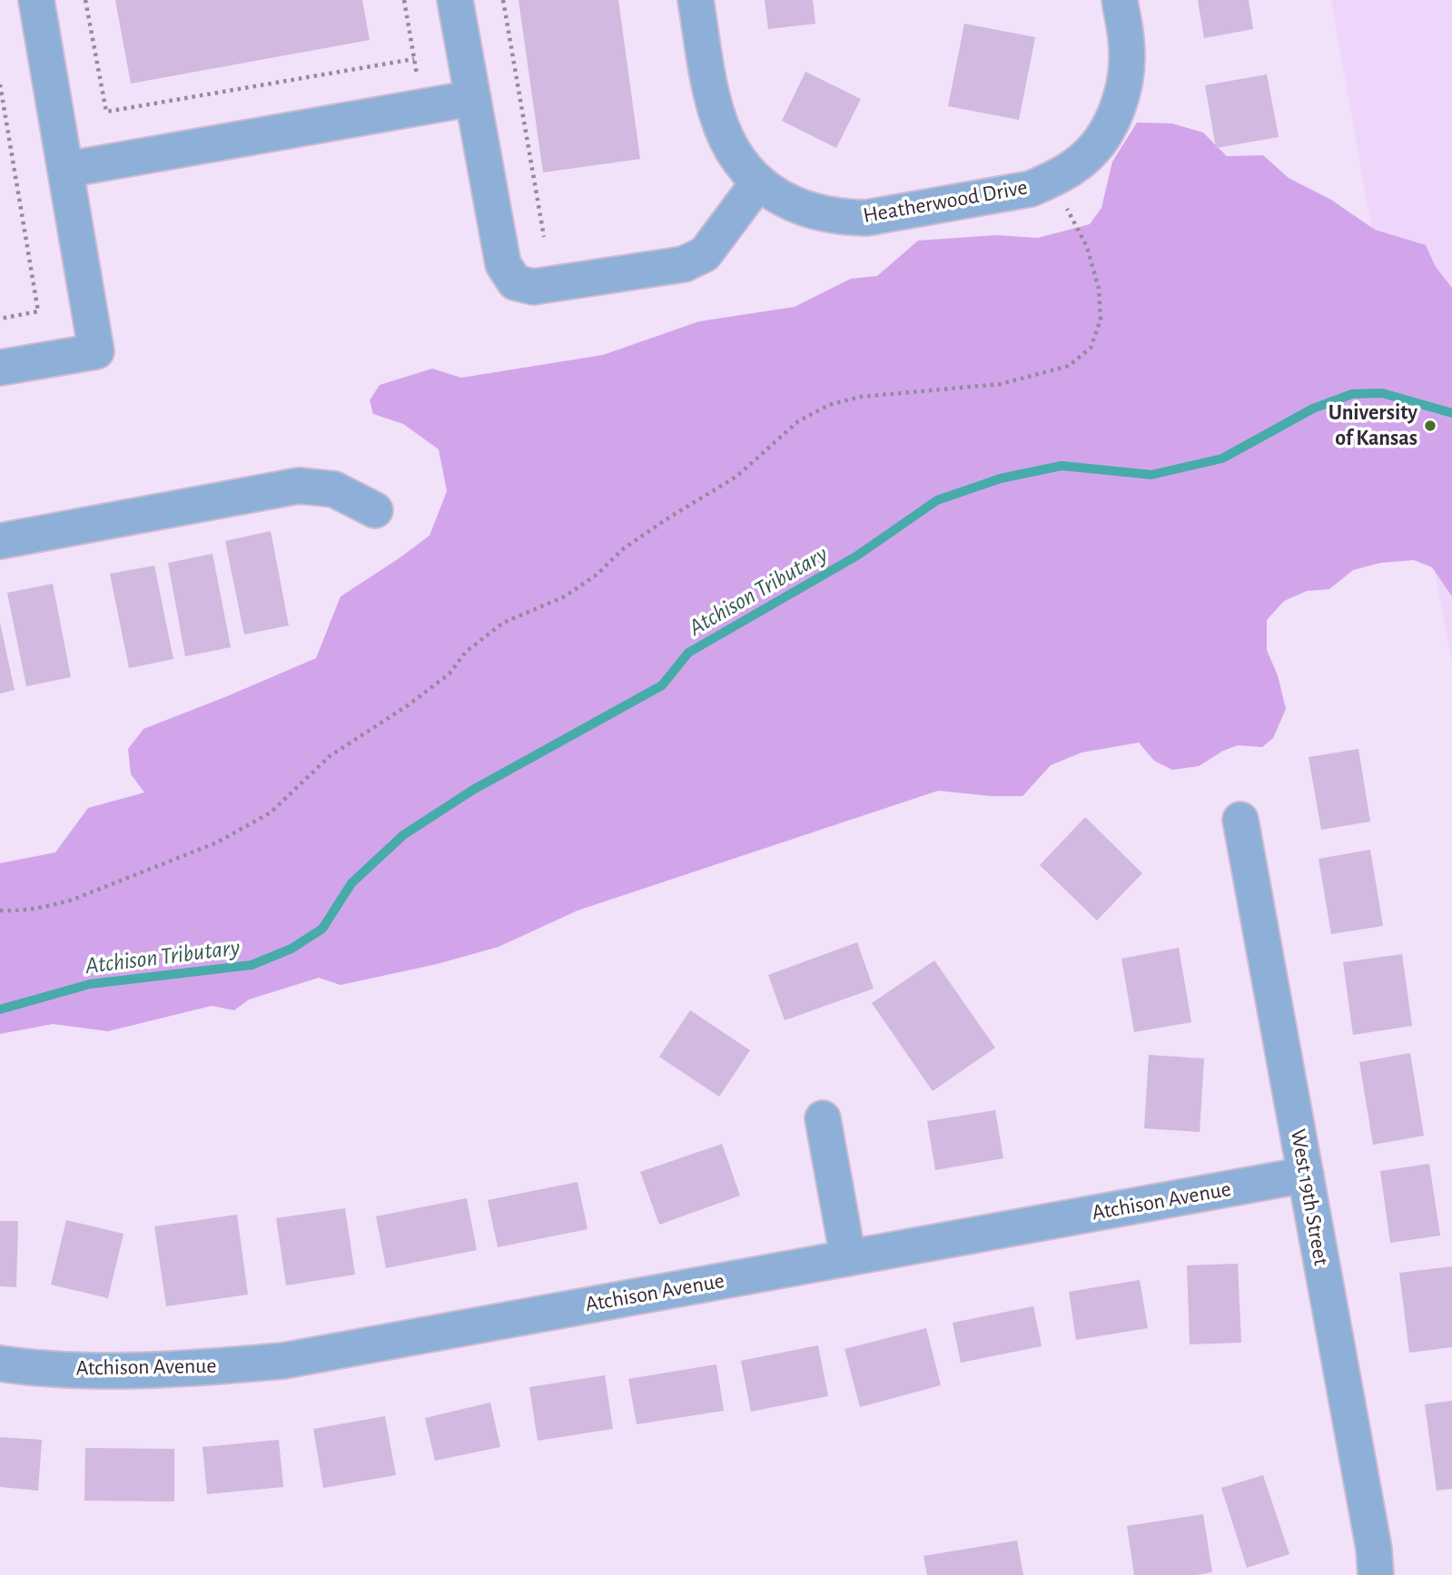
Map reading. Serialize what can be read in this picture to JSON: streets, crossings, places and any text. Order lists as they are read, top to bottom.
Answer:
{
  "streets": {
    "street": ["Heatherwood Drive", "West 19th Street", "Atchison Avenue"]
  },
  "crossings": [
    ["West 19th Street", "Atchison Avenue"]
  ],
  "water": ["Atchison Tributary"],
  "places": ["University of Kansas"]
}
